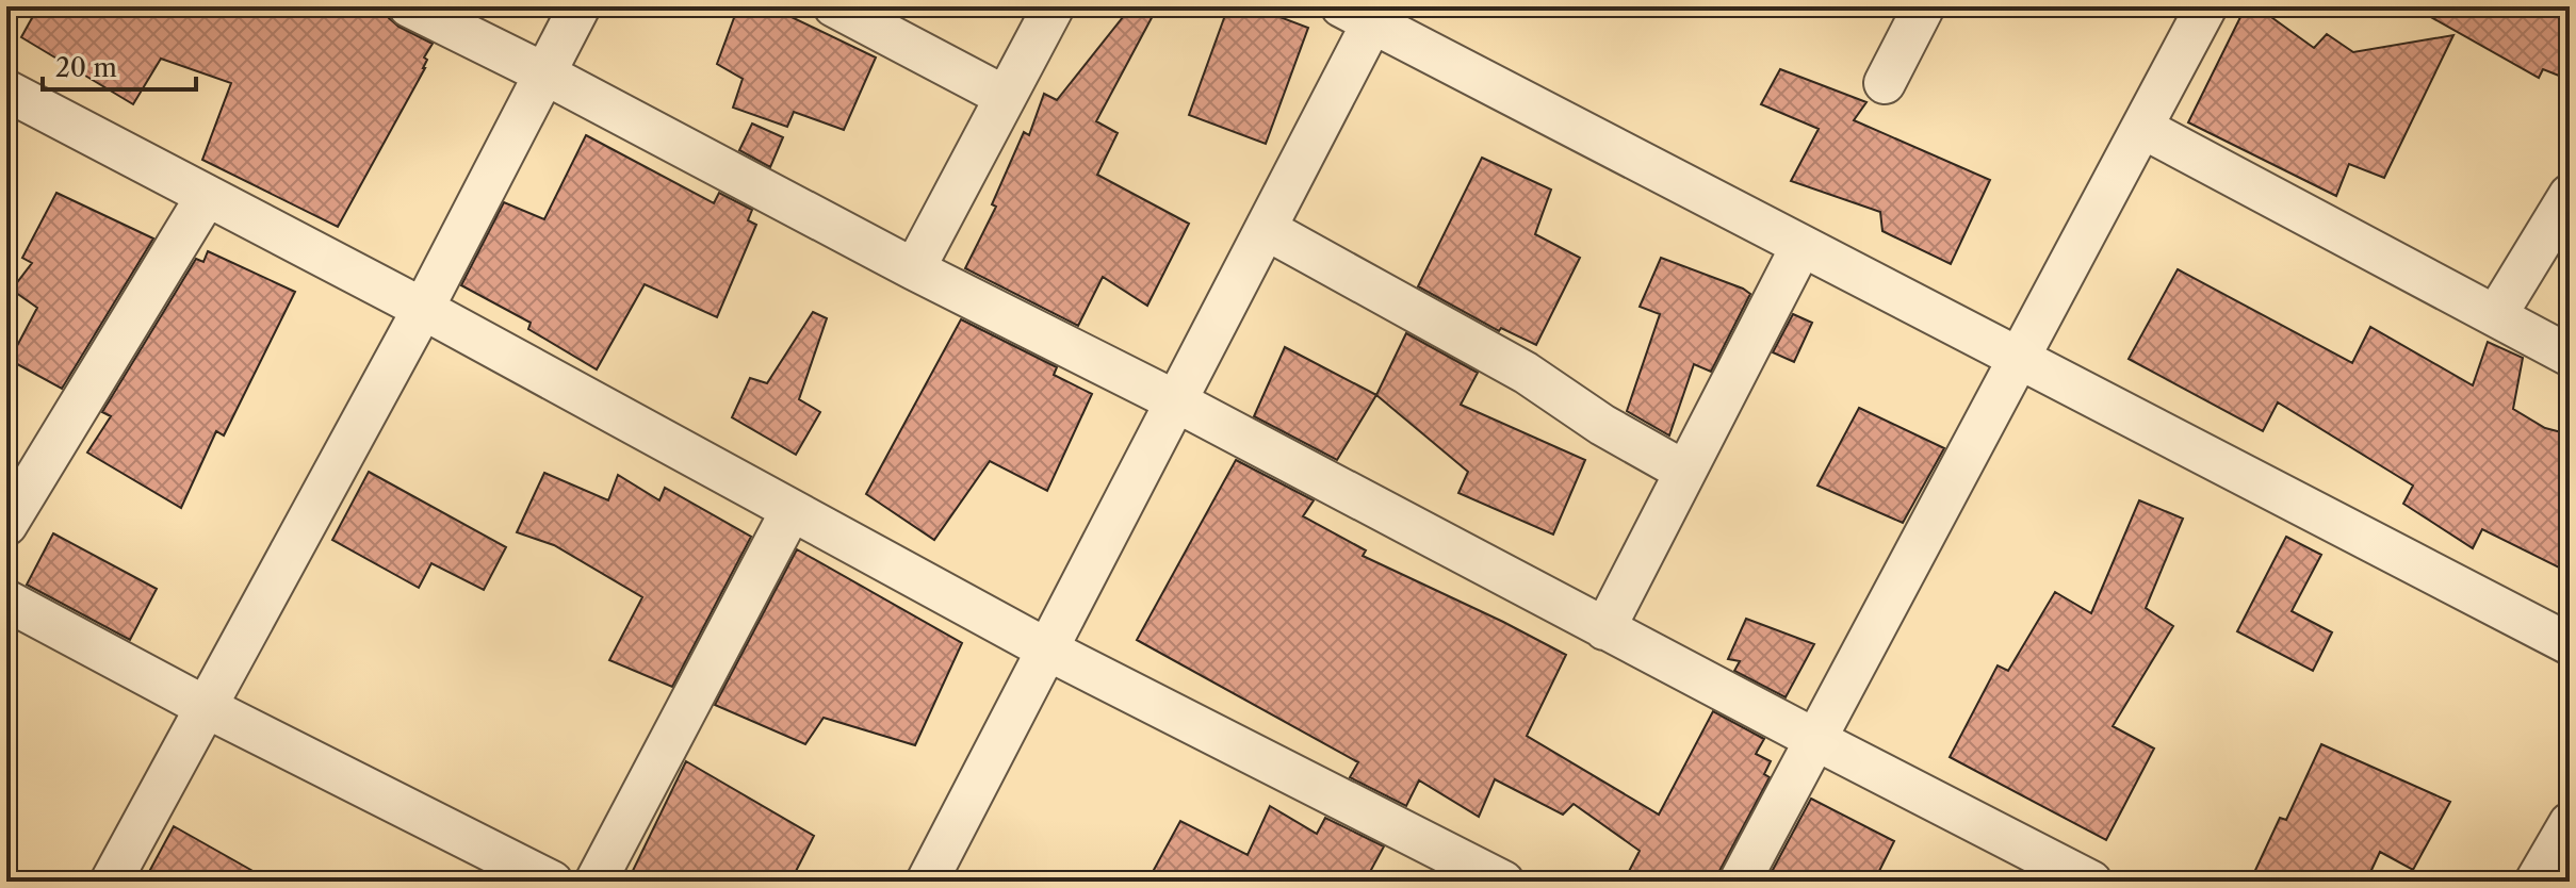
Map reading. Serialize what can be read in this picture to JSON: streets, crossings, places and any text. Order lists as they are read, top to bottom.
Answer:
{
  "scale_bar": "20 m"
}
